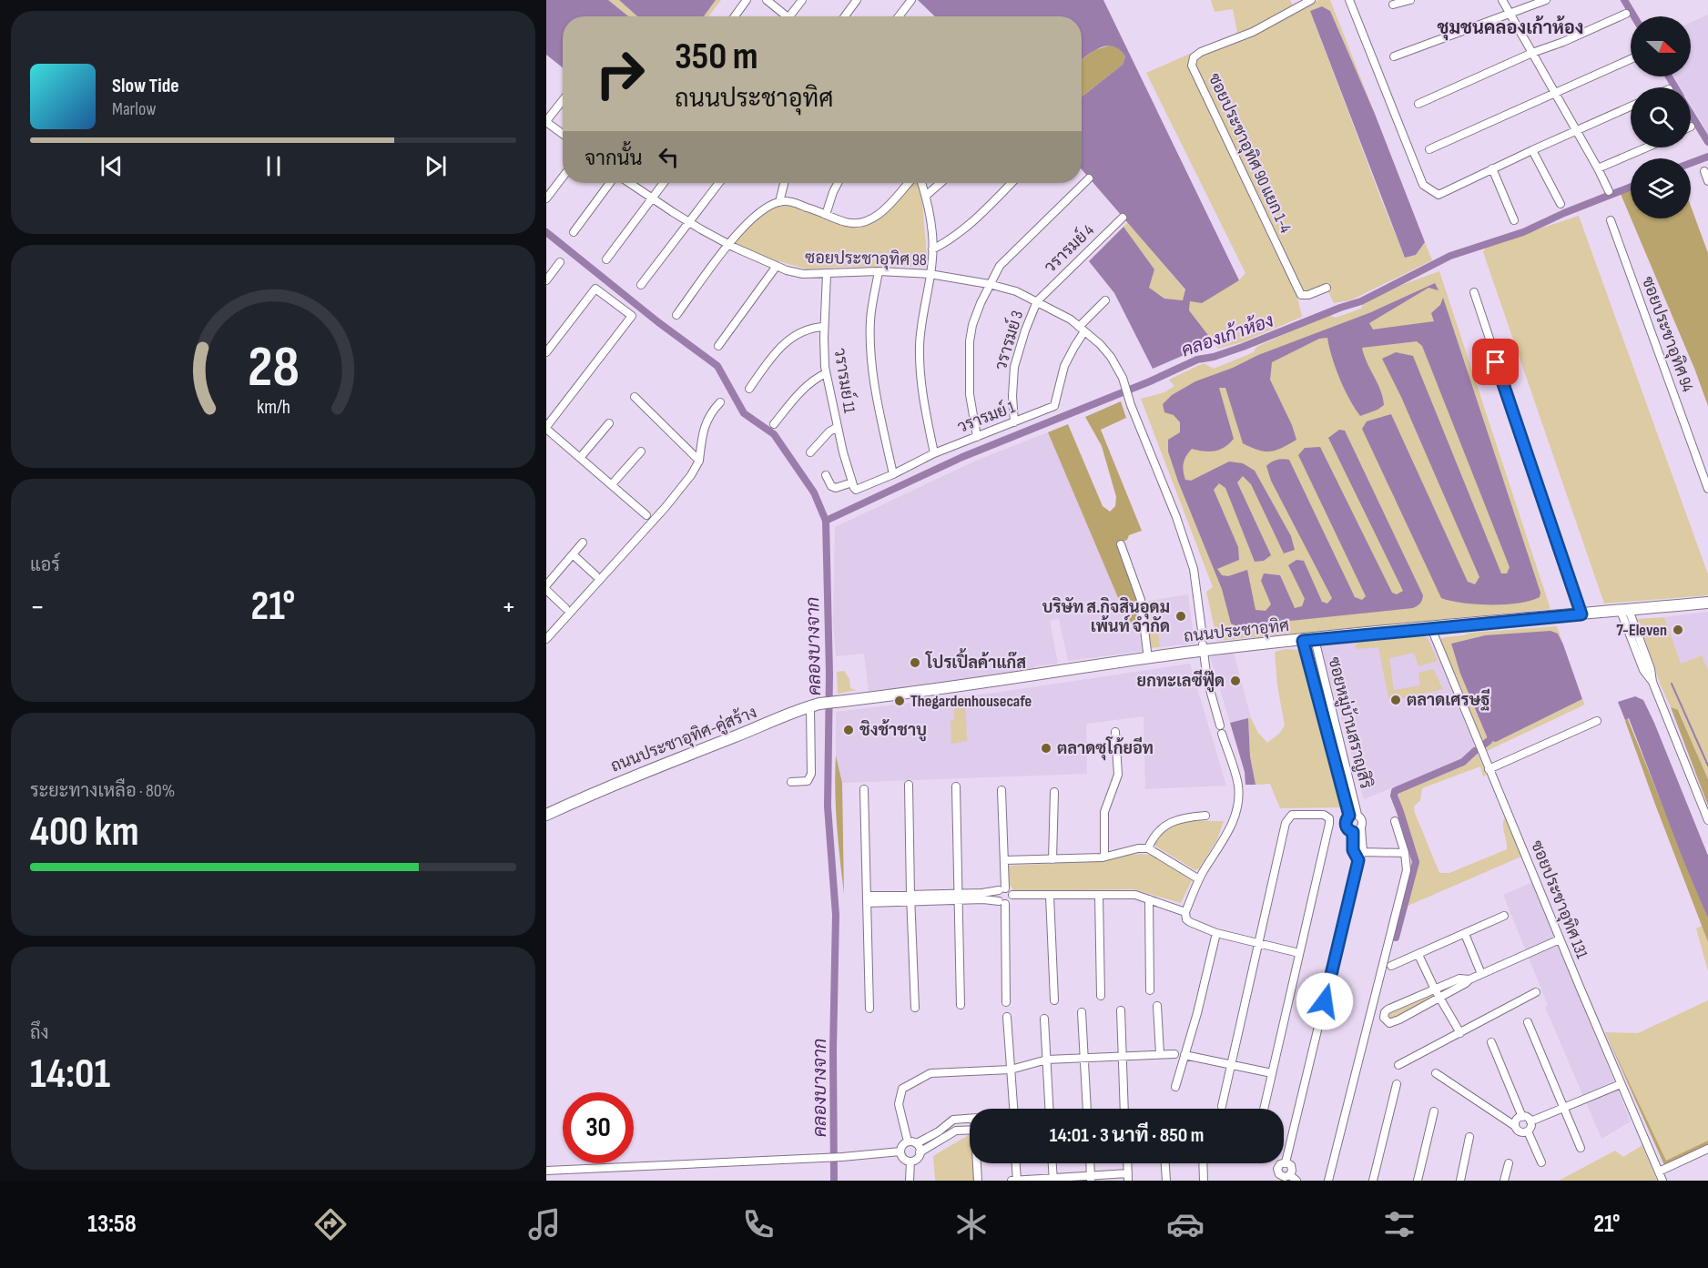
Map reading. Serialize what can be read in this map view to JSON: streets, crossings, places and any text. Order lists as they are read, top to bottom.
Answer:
{
  "streets": {
    "main road": ["ถนนประชาอุทิศ", "ถนนประชาอุทิศ-คู่สร้าง"],
    "street": [
      "ซอยประชาอุทิศ 90 แยก 1-4",
      "วรารมย์ 4",
      "ซอยประชาอุทิศ 98",
      "ซอยประชาอุทิศ 94",
      "วรารมย์ 3",
      "วรารมย์ 11",
      "วรารมย์ 1",
      "ซอยหมู่บ้านสราญสิริ",
      "ซอยประชาอุทิศ 131"
    ]
  },
  "crossings": [
    ["วรารมย์ 4", "ซอยประชาอุทิศ 98"],
    ["วรารมย์ 4", "วรารมย์ 3"],
    ["ซอยประชาอุทิศ 98", "วรารมย์ 3"],
    ["ซอยประชาอุทิศ 98", "วรารมย์ 11"],
    ["ซอยประชาอุทิศ 98", "วรารมย์ 1"],
    ["ซอยประชาอุทิศ 98", "ถนนประชาอุทิศ"],
    ["วรารมย์ 3", "วรารมย์ 1"],
    ["วรารมย์ 11", "วรารมย์ 1"],
    ["ถนนประชาอุทิศ", "ซอยหมู่บ้านสราญสิริ"],
    ["ถนนประชาอุทิศ", "ถนนประชาอุทิศ-คู่สร้าง"],
    ["ถนนประชาอุทิศ", "ซอยประชาอุทิศ 131"]
  ],
  "districts": ["ชุมชนคลองเก้าห้อง"],
  "water": ["คลองเก้าห้อง", "คลองบางจาก"],
  "places": [
    "บริษัท ส.กิจสินอุดม เพ้นท์ จำกัด",
    "7-Eleven",
    "โปรเปิ้ลค้าแก๊ส",
    "ยกทะเลซีฟู๊ด",
    "ตลาดเศรษฐี",
    "Thegardenhousecafe",
    "ชิงช้าชาบู",
    "ตลาดซุโก้ยอีท"
  ],
  "north": "right",
  "page": {
    "turn": ["350 m", "ถนนประชาอุทิศ"],
    "song": ["Slow Tide", "Marlow"],
    "then": "จากนั้น",
    "tile": [
      "แอร์",
      ["ระยะทางเหลือ · 80%", "400 km"],
      ["ถึง", "14:01"]
    ],
    "heat": ["−", "21°", "+"],
    "limit": "30",
    "trip": "14:01 · 3 นาที · 850 m",
    "tabs": ["13:58", "21°"],
    "gauge": ["28", "km/h"]
  }
}
